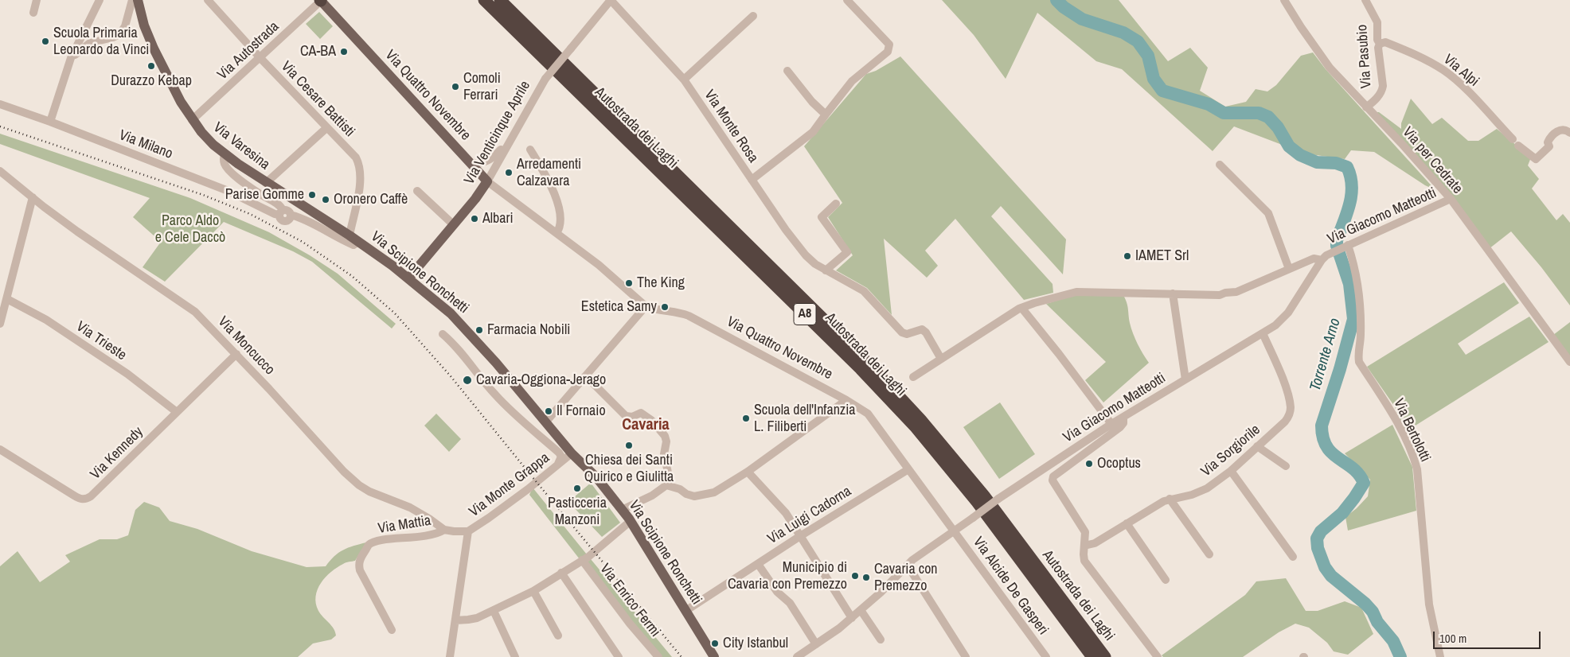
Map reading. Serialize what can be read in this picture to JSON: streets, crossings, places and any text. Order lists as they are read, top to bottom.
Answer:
{
  "streets": {
    "highway": ["Autostrada dei Laghi", "A8"],
    "main road": [
      "Via Quattro Novembre",
      "Via Venticinque Aprile",
      "Via Varesina",
      "Via Scipione Ronchetti"
    ],
    "street": [
      "Via Autostrada",
      "Via Pasubio",
      "Via Alpi",
      "Via Cesare Battisti",
      "Via Monte Rosa",
      "Via Milano",
      "Via per Cedrate",
      "Via Giacomo Matteotti",
      "Via Trieste",
      "Via Moncucco",
      "Via Bertolotti",
      "Via Sorgiorile",
      "Via Kennedy",
      "Via Monte Grappa",
      "Via Luigi Cadorna",
      "Via Mattia",
      "Via Alcide De Gasperi",
      "Via Enrico Fermi"
    ]
  },
  "crossings": [
    ["Via Autostrada", "Via Quattro Novembre"],
    ["Via Autostrada", "Via Cesare Battisti"],
    ["Via Autostrada", "Via Varesina"],
    ["Via Pasubio", "Via Alpi"],
    ["Via Pasubio", "Via per Cedrate"],
    ["Via Quattro Novembre", "Via Venticinque Aprile"],
    ["Via Quattro Novembre", "Via Giacomo Matteotti"],
    ["Via Quattro Novembre", "Via Luigi Cadorna"],
    ["Via Quattro Novembre", "Via Alcide De Gasperi"],
    ["Via Cesare Battisti", "Via Varesina"],
    ["Via Cesare Battisti", "Via Scipione Ronchetti"],
    ["Via Monte Rosa", "Via Venticinque Aprile"],
    ["Via Venticinque Aprile", "Via Scipione Ronchetti"],
    ["Via Milano", "Via Scipione Ronchetti"],
    ["Via Varesina", "Via Scipione Ronchetti"],
    ["Via per Cedrate", "Via Giacomo Matteotti"],
    ["Via Giacomo Matteotti", "Via Bertolotti"],
    ["Via Giacomo Matteotti", "Via Sorgiorile"],
    ["Via Giacomo Matteotti", "Via Alcide De Gasperi"],
    ["Via Scipione Ronchetti", "Via Monte Grappa"],
    ["Via Scipione Ronchetti", "Via Luigi Cadorna"],
    ["Via Trieste", "Via Kennedy"],
    ["Via Moncucco", "Via Kennedy"],
    ["Via Moncucco", "Via Mattia"]
  ],
  "districts": ["Cavaria"],
  "water": ["Torrente Arno"],
  "parks": ["Parco Aldo e Cele Daccò"],
  "places": [
    "Scuola Primaria Leonardo da Vinci",
    "CA-BA",
    "Durazzo Kebap",
    "Comoli Ferrari",
    "Arredamenti Calzavara",
    "Parise Gomme",
    "Oronero Caffè",
    "Albari",
    "IAMET Srl",
    "The King",
    "Estetica Samy",
    "Farmacia Nobili",
    "Cavaria-Oggiona-Jerago",
    "Il Fornaio",
    "Scuola dell'Infanzia L. Filiberti",
    "Chiesa dei Santi Quirico e Giulitta",
    "Ocoptus",
    "Pasticceria Manzoni",
    "Municipio di Cavaria con Premezzo",
    "Cavaria con Premezzo",
    "City Istanbul"
  ],
  "scale_bar": "100 m"
}
